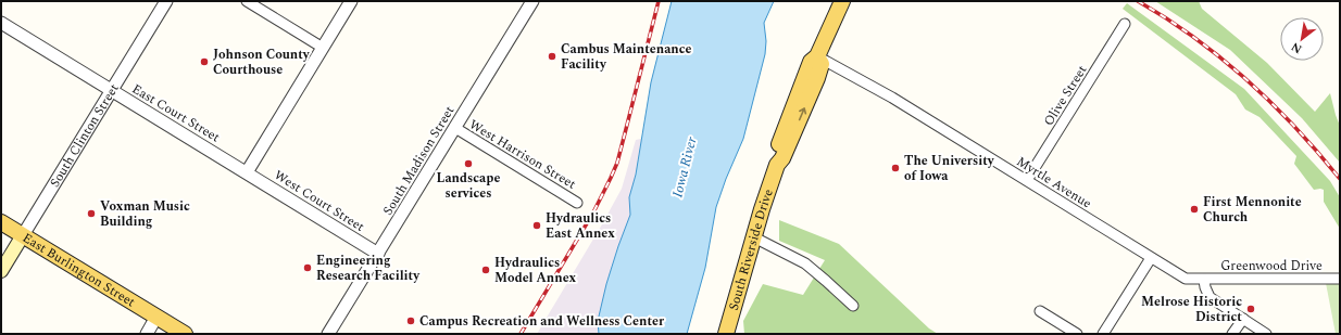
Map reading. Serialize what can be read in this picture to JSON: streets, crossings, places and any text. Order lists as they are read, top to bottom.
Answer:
{
  "streets": {
    "main road": ["South Clinton Street", "South Riverside Drive", "East Burlington Street"],
    "street": [
      "Olive Street",
      "East Court Street",
      "West Harrison Street",
      "South Madison Street",
      "Myrtle Avenue",
      "West Court Street",
      "Greenwood Drive"
    ]
  },
  "crossings": [
    ["Olive Street", "Myrtle Avenue"],
    ["East Court Street", "South Clinton Street"],
    ["East Court Street", "West Court Street"],
    ["South Clinton Street", "East Burlington Street"],
    ["West Harrison Street", "South Madison Street"],
    ["South Madison Street", "West Court Street"],
    ["Myrtle Avenue", "South Riverside Drive"],
    ["Myrtle Avenue", "Greenwood Drive"]
  ],
  "water": ["Iowa River"],
  "places": [
    "Cambus Maintenance Facility",
    "Johnson County Courthouse",
    "Landscape services",
    "The University of Iowa",
    "First Mennonite Church",
    "Voxman Music Building",
    "Hydraulics East Annex",
    "Engineering Research Facility",
    "Hydraulics Model Annex",
    "Melrose Historic District",
    "Campus Recreation and Wellness Center"
  ],
  "north": "bottom left"
}
